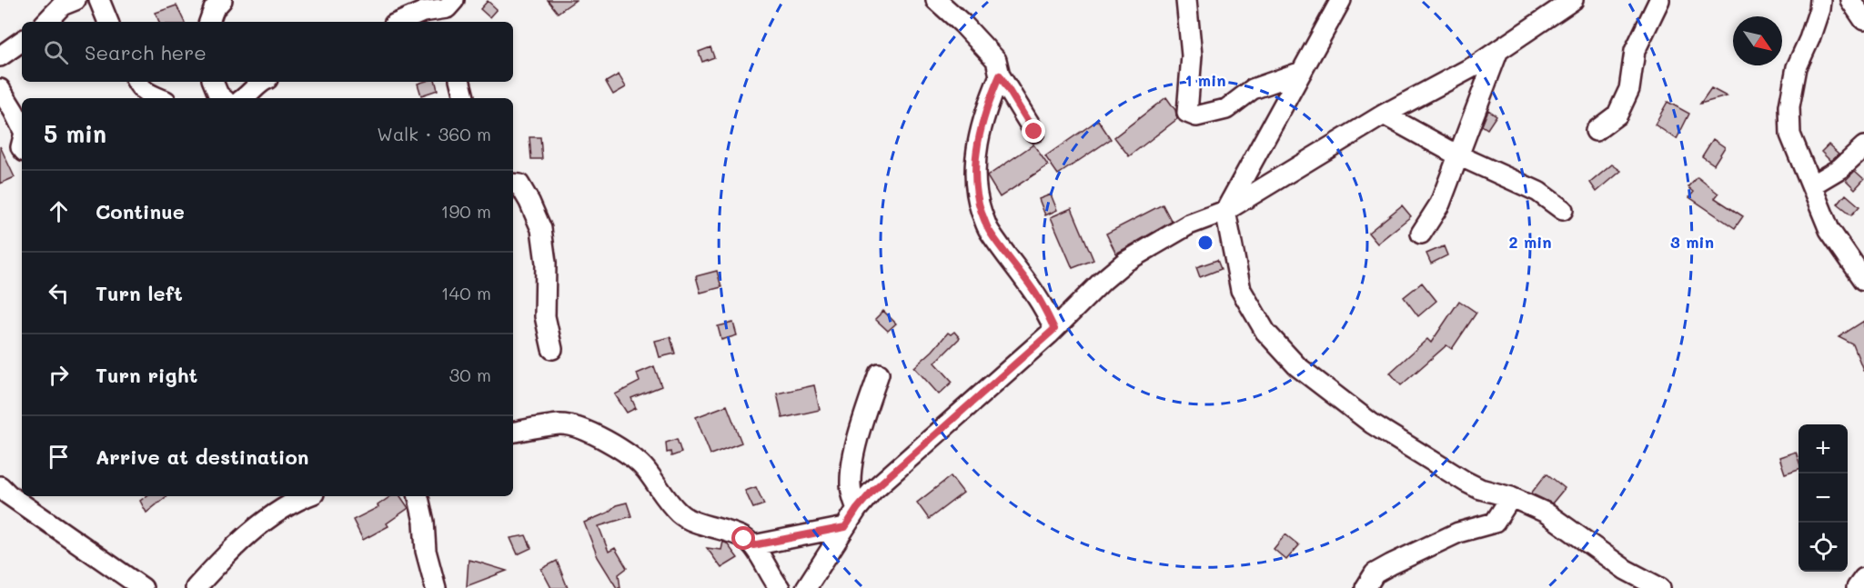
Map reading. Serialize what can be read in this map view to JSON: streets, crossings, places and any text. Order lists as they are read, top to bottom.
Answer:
{
  "north": "bottom right",
  "page": {
    "search": "Search here",
    "heading": ["5 min", "Walk · 360 m"],
    "list": [
      ["Continue", "190 m"],
      ["Turn left", "140 m"],
      ["Turn right", "30 m"],
      "Arrive at destination"
    ],
    "map_buttons": ["+", "−"]
  },
  "rings": ["1 min", "2 min", "3 min"]
}
